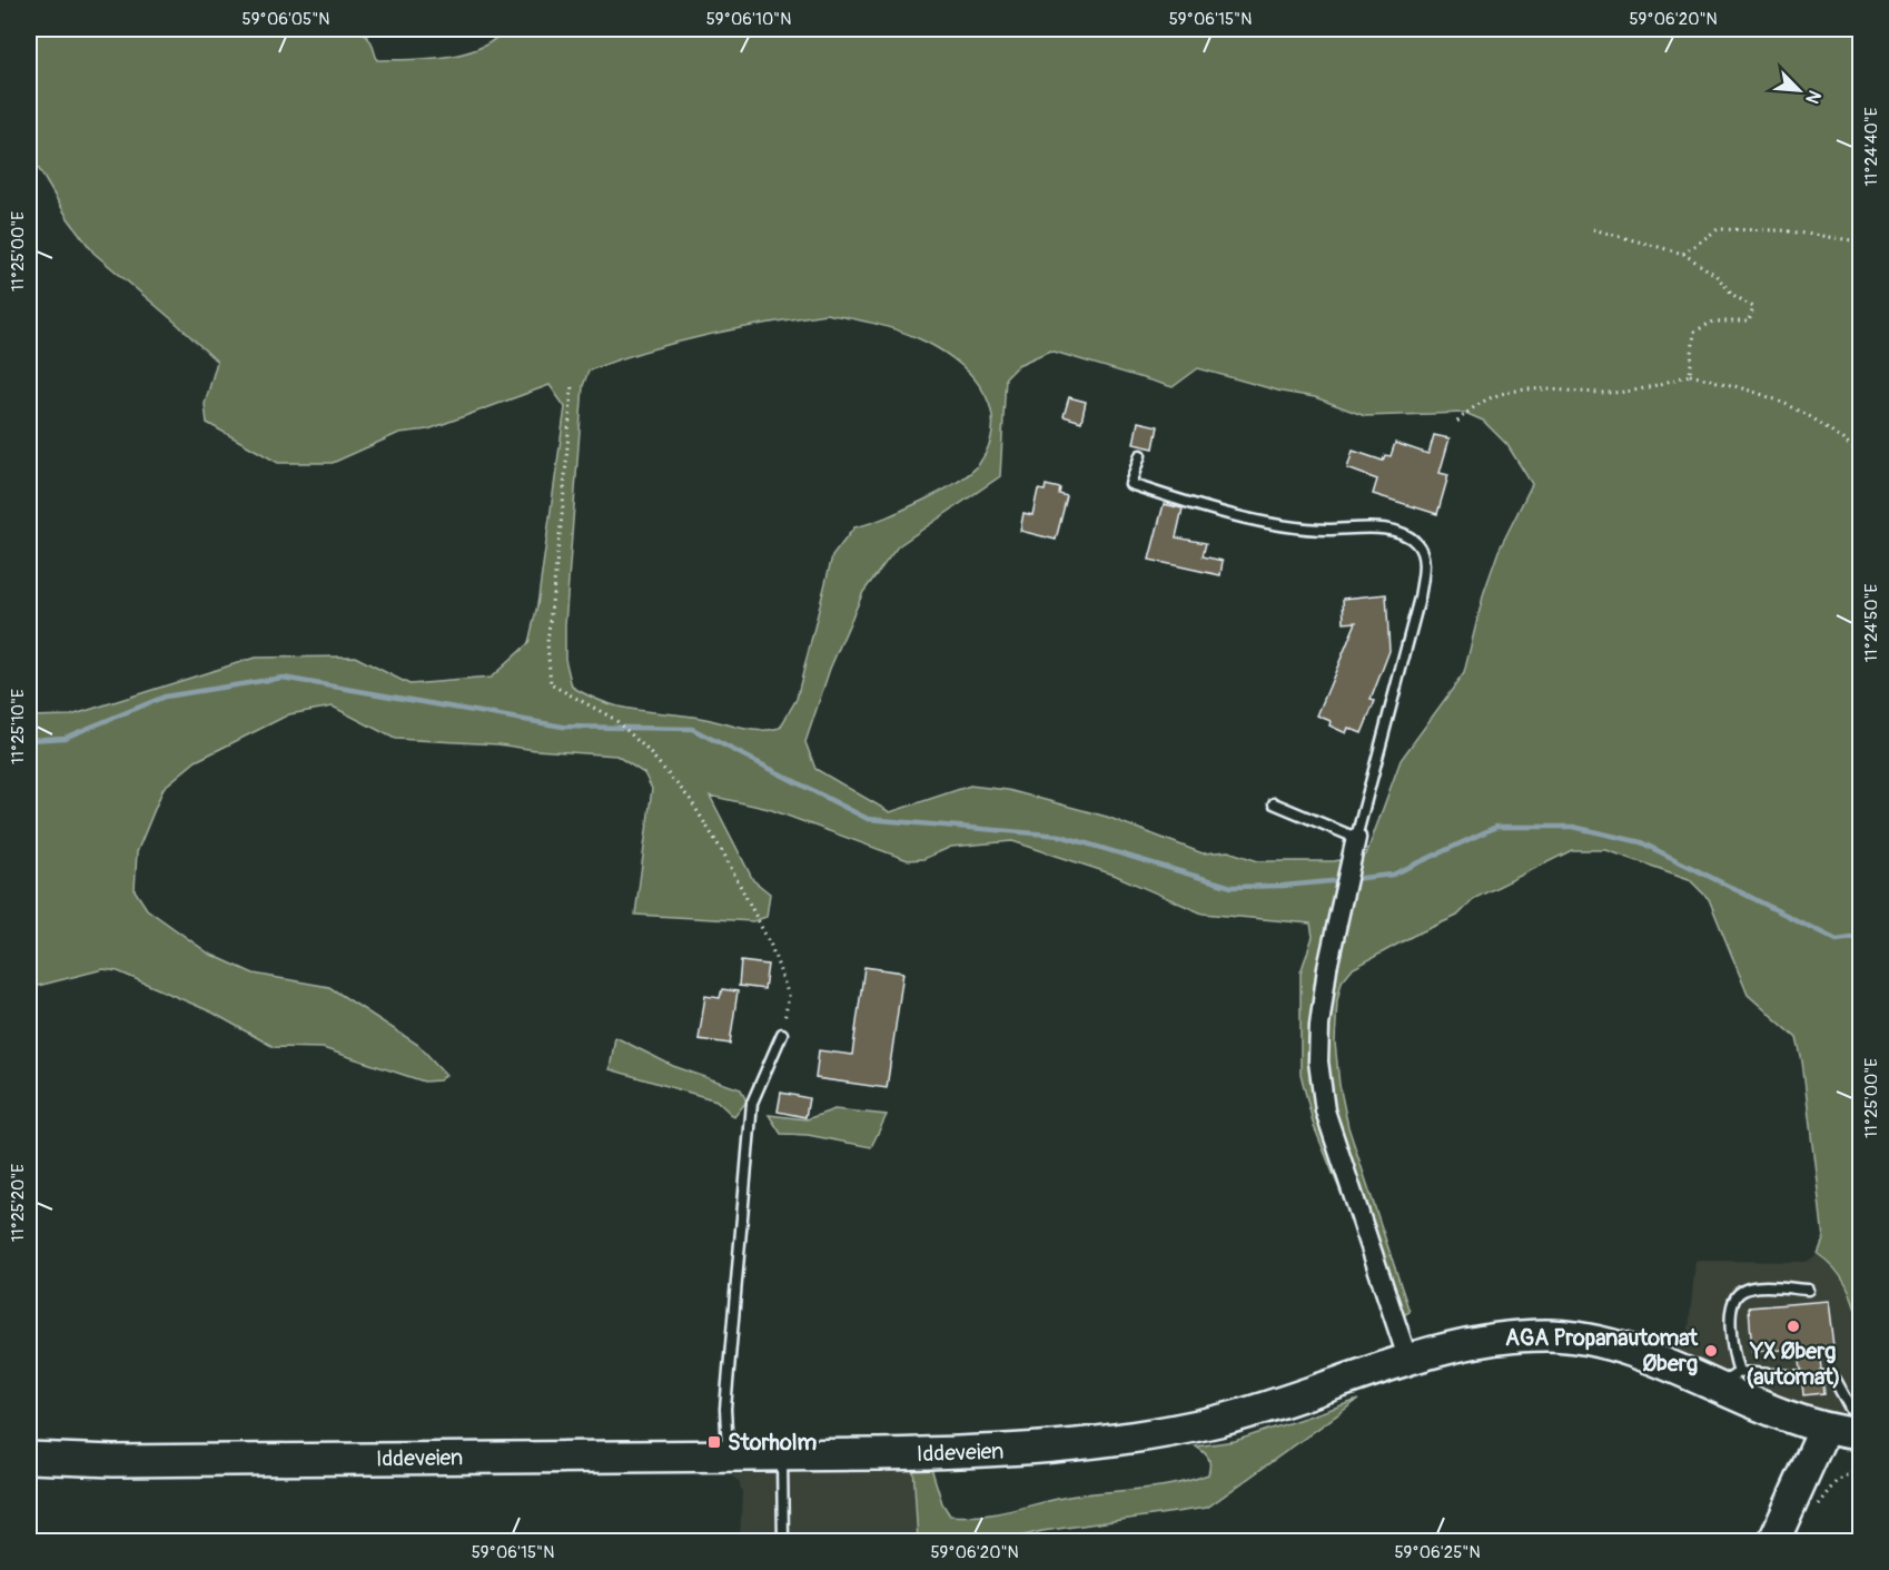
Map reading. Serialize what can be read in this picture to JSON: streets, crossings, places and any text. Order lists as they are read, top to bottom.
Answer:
{
  "streets": {
    "main road": ["Iddeveien"]
  },
  "places": {
    "other": ["YX Øberg (automat)", "AGA Propanautomat Øberg"],
    "transit": ["Storholm"]
  },
  "north": "bottom right",
  "coordinates": [
    "59°06'05\"N",
    "59°06'10\"N",
    "59°06'15\"N",
    "59°06'20\"N",
    "11°24'40\"E",
    "11°25'00\"E",
    "11°24'50\"E",
    "11°25'10\"E",
    "11°25'20\"E",
    "59°06'25\"N"
  ]
}
